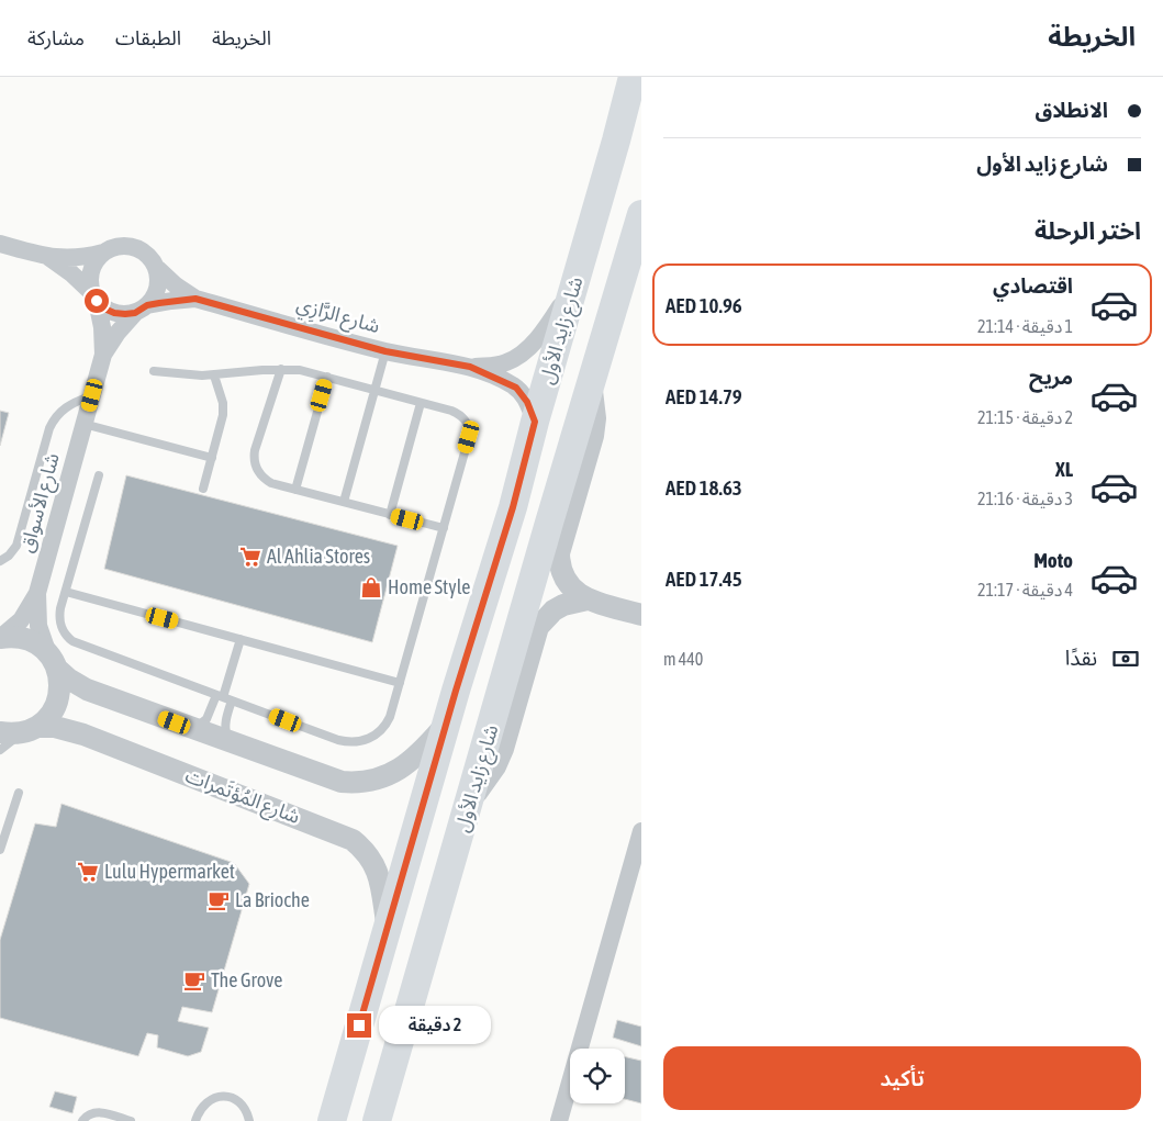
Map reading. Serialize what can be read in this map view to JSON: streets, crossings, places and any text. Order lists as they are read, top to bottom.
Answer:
{
  "streets": {
    "main road": ["شارع زايد الأول"],
    "street": ["شارع الرَّازِي", "شارع الأسواق", "شارع المُؤتَمرات"]
  },
  "crossings": [
    ["شارع الرَّازِي", "شارع زايد الأول"],
    ["شارع الرَّازِي", "شارع الأسواق"],
    ["شارع زايد الأول", "شارع المُؤتَمرات"]
  ],
  "places": {
    "supermarket": ["Al Ahlia Stores", "Lulu Hypermarket"],
    "shop": ["Home Style"],
    "cafe": ["La Brioche", "The Grove"]
  },
  "page": {
    "header": "الخريطة",
    "nav": ["الخريطة", "الطبقات", "مشاركة"],
    "banner": ["الانطلاق", "شارع زايد الأول"],
    "heading": "اختر الرحلة",
    "list": [
      {
        "name": "اقتصادي",
        "note": "1 دقيقة · 21:14",
        "value": "AED 10.96"
      },
      {
        "name": "مريح",
        "note": "2 دقيقة · 21:15",
        "value": "AED 14.79"
      },
      {
        "name": "XL",
        "note": "3 دقيقة · 21:16",
        "value": "AED 18.63"
      },
      {
        "name": "Moto",
        "note": "4 دقيقة · 21:17",
        "value": "AED 17.45"
      }
    ],
    "pay": ["نقدًا", "440 m"],
    "bubble": "2 دقيقة",
    "buttons": "تأكيد"
  }
}
